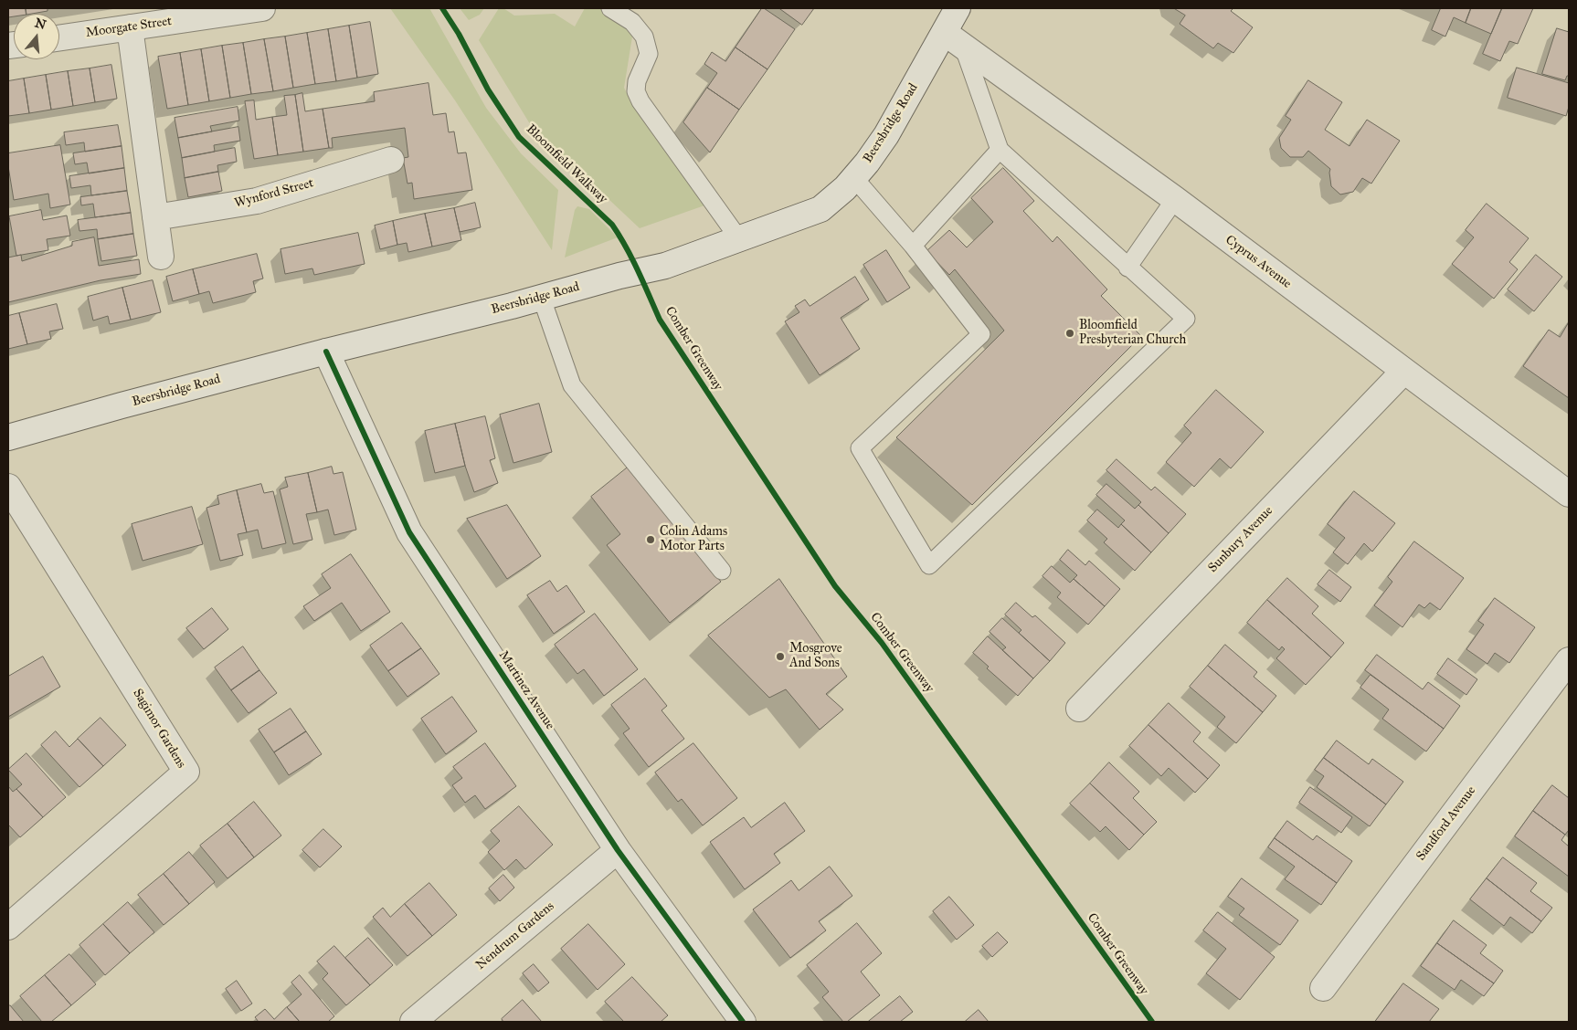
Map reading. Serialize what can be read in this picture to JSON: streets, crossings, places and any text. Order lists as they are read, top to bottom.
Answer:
{
  "streets": {
    "street": [
      "Moorgate Street",
      "Beersbridge Road",
      "Wynford Street",
      "Cyprus Avenue",
      "Sunbury Avenue",
      "Martinez Avenue",
      "Sagimor Gardens",
      "Sandford Avenue",
      "Nendrum Gardens"
    ],
    "cycle path": ["Bloomfield Walkway"]
  },
  "crossings": [
    ["Beersbridge Road", "Cyprus Avenue"],
    ["Beersbridge Road", "Martinez Avenue"],
    ["Cyprus Avenue", "Sunbury Avenue"],
    ["Martinez Avenue", "Nendrum Gardens"]
  ],
  "places": ["Bloomfield Presbyterian Church", "Colin Adams Motor Parts", "Mosgrove And Sons"],
  "north": "top"
}
